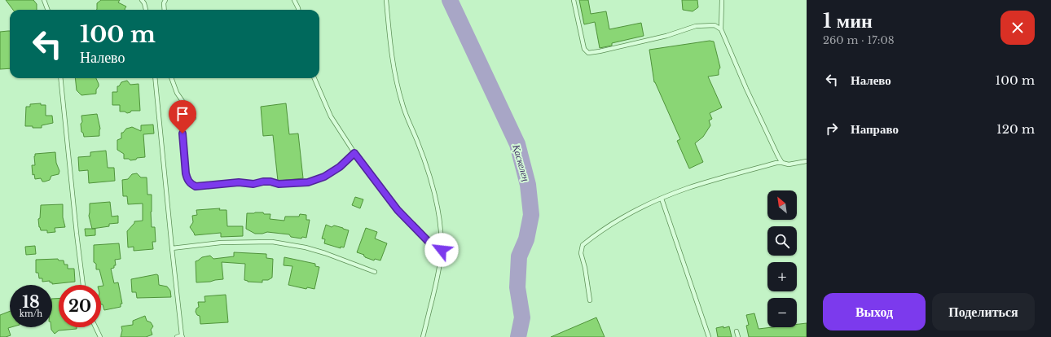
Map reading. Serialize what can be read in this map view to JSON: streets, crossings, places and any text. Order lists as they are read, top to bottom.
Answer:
{
  "water": ["Қаскелең"],
  "north": "top left",
  "page": {
    "heading": ["1 мин", "260 m · 17:08"],
    "turn": ["100 m", "Налево"],
    "list": [
      {
        "name": "Налево",
        "value": "100 m"
      },
      {
        "name": "Направо",
        "value": "120 m"
      }
    ],
    "map_buttons": ["+", "−"],
    "speed": "18 km/h",
    "limit": "20",
    "buttons": ["Выход", "Поделиться"]
  }
}
